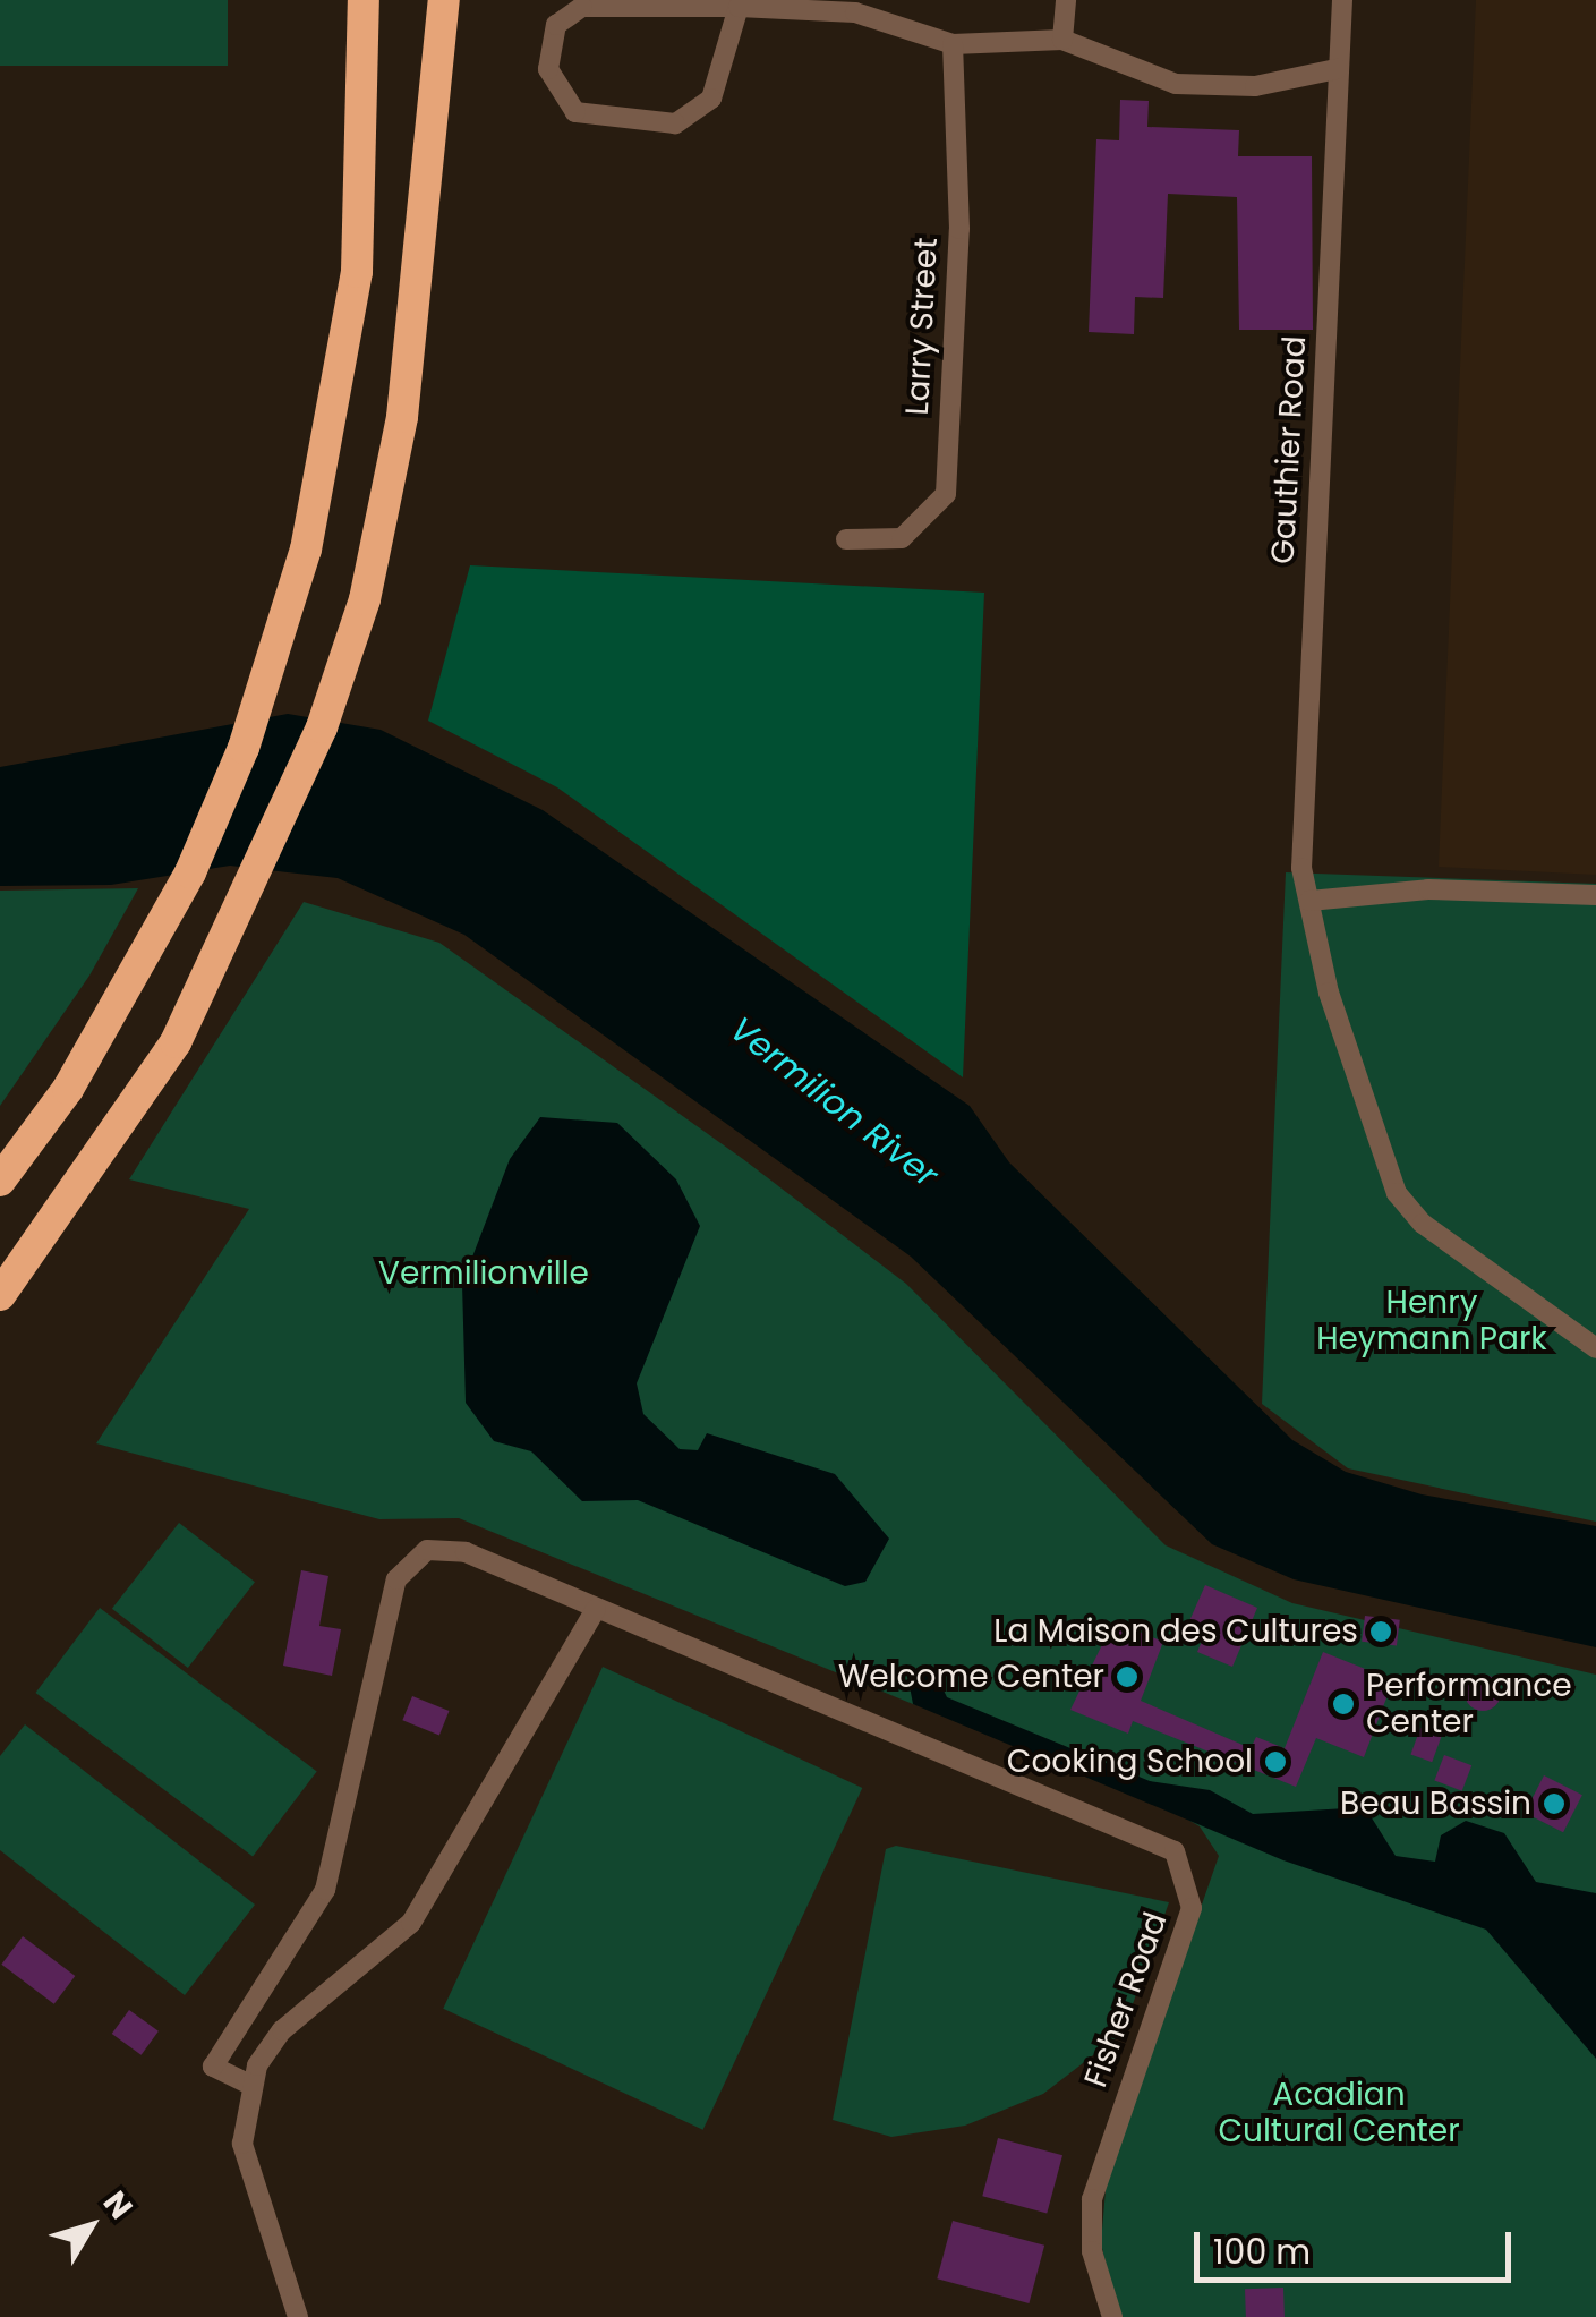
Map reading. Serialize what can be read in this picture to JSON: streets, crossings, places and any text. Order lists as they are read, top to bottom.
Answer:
{
  "streets": {
    "street": ["Larry Street", "Gauthier Road", "Fisher Road"]
  },
  "water": ["Vermilion River"],
  "parks": ["Vermilionville", "Henry Heymann Park", "Acadian Cultural Center"],
  "places": [
    "La Maison des Cultures",
    "Welcome Center",
    "Performance Center",
    "Cooking School",
    "Beau Bassin"
  ],
  "scale_bar": "100 m",
  "north": "top right"
}
